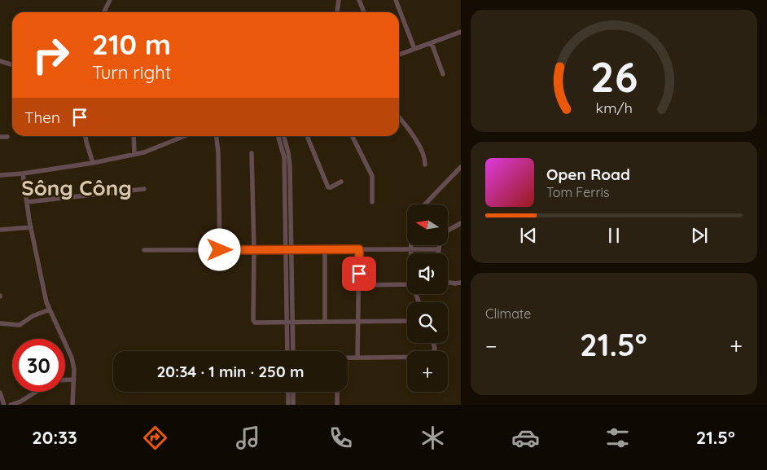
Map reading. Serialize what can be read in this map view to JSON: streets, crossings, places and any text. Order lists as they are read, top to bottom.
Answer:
{
  "districts": ["Sông Công"],
  "north": "left",
  "page": {
    "turn": ["210 m", "Turn right"],
    "then": "Then",
    "song": ["Open Road", "Tom Ferris"],
    "map_buttons": "+",
    "tile": "Climate",
    "heat": ["−", "21.5°", "+"],
    "limit": "30",
    "trip": "20:34 · 1 min · 250 m",
    "tabs": ["20:33", "21.5°"],
    "gauge": ["26", "km/h"]
  }
}
